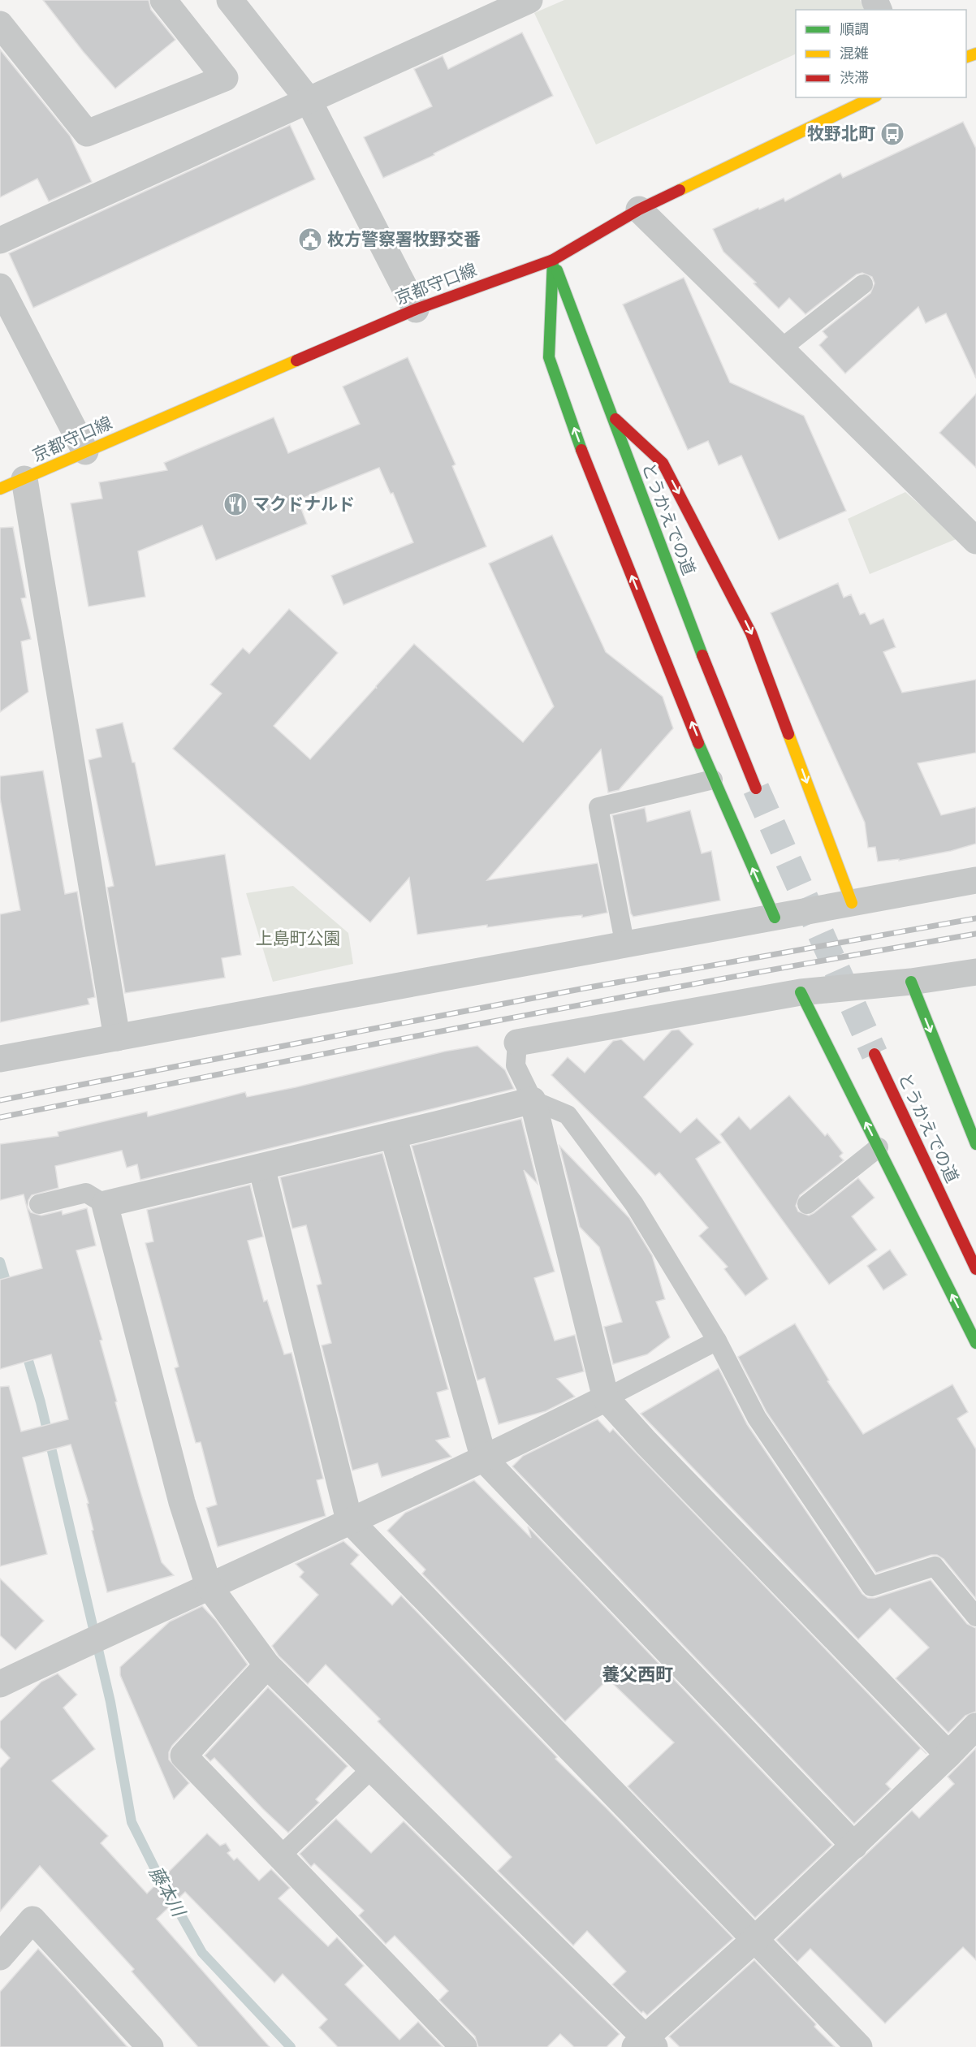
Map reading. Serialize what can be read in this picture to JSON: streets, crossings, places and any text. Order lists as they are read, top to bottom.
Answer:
{
  "streets": {
    "street": ["京都守口線", "とうかえでの道"]
  },
  "crossings": [
    ["京都守口線", "とうかえでの道"]
  ],
  "districts": ["養父西町"],
  "water": ["藤本川"],
  "parks": ["上島町公園"],
  "places": {
    "bus stop": ["牧野北町"],
    "public building": ["枚方警察署牧野交番"],
    "restaurant": ["マクドナルド"]
  },
  "legend": ["順調", "混雑", "渋滞"]
}
